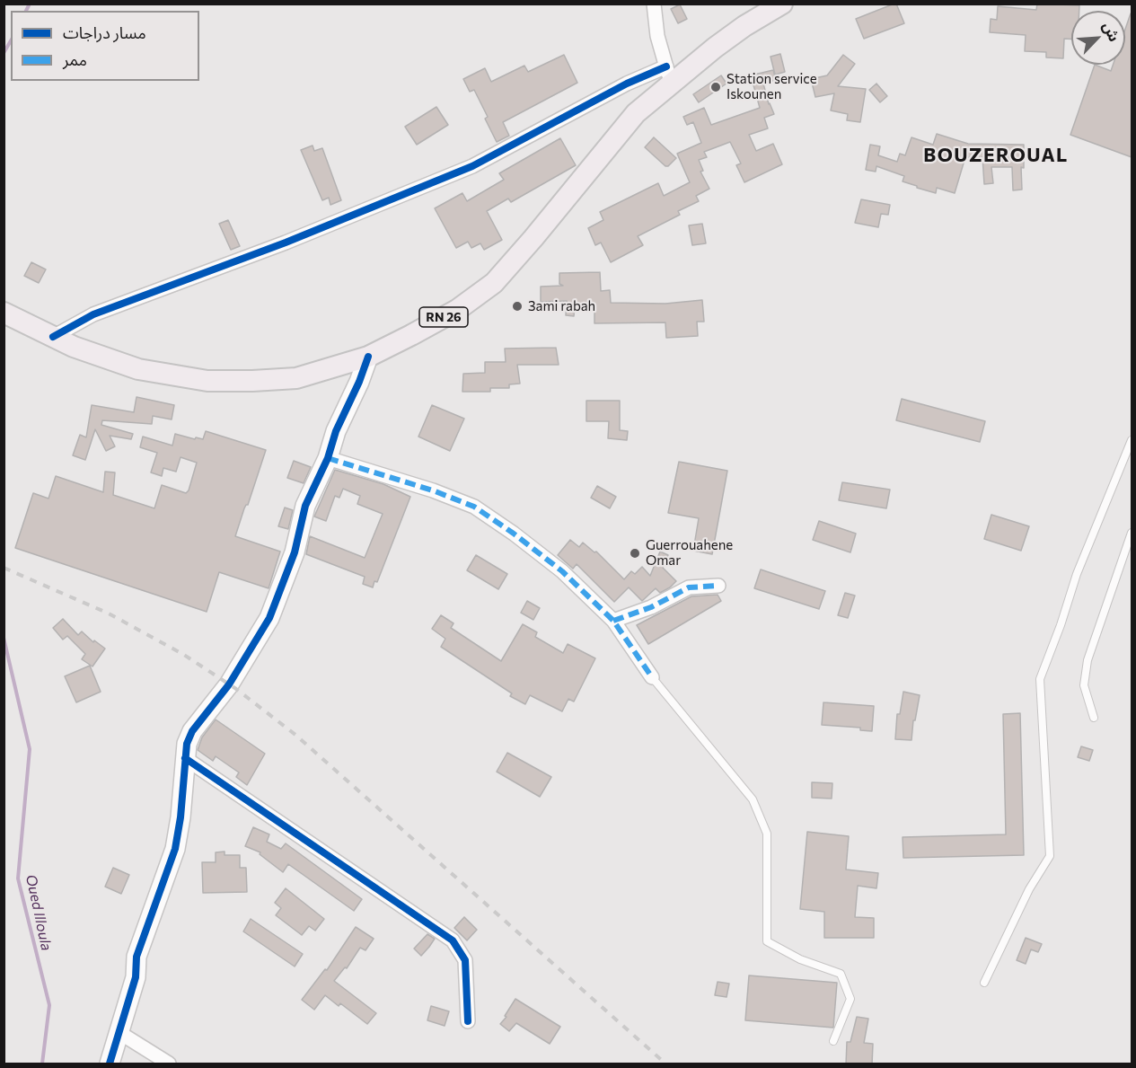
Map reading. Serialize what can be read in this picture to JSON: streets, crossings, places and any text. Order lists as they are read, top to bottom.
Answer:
{
  "streets": {
    "main road": ["RN 26"]
  },
  "districts": ["BOUZEROUAL"],
  "water": ["Oued Illoula"],
  "places": ["Station service Iskounen", "3ami rabah", "Guerrouahene Omar"],
  "legend": ["مسار دراجات", "ممر"],
  "north": "top right"
}
